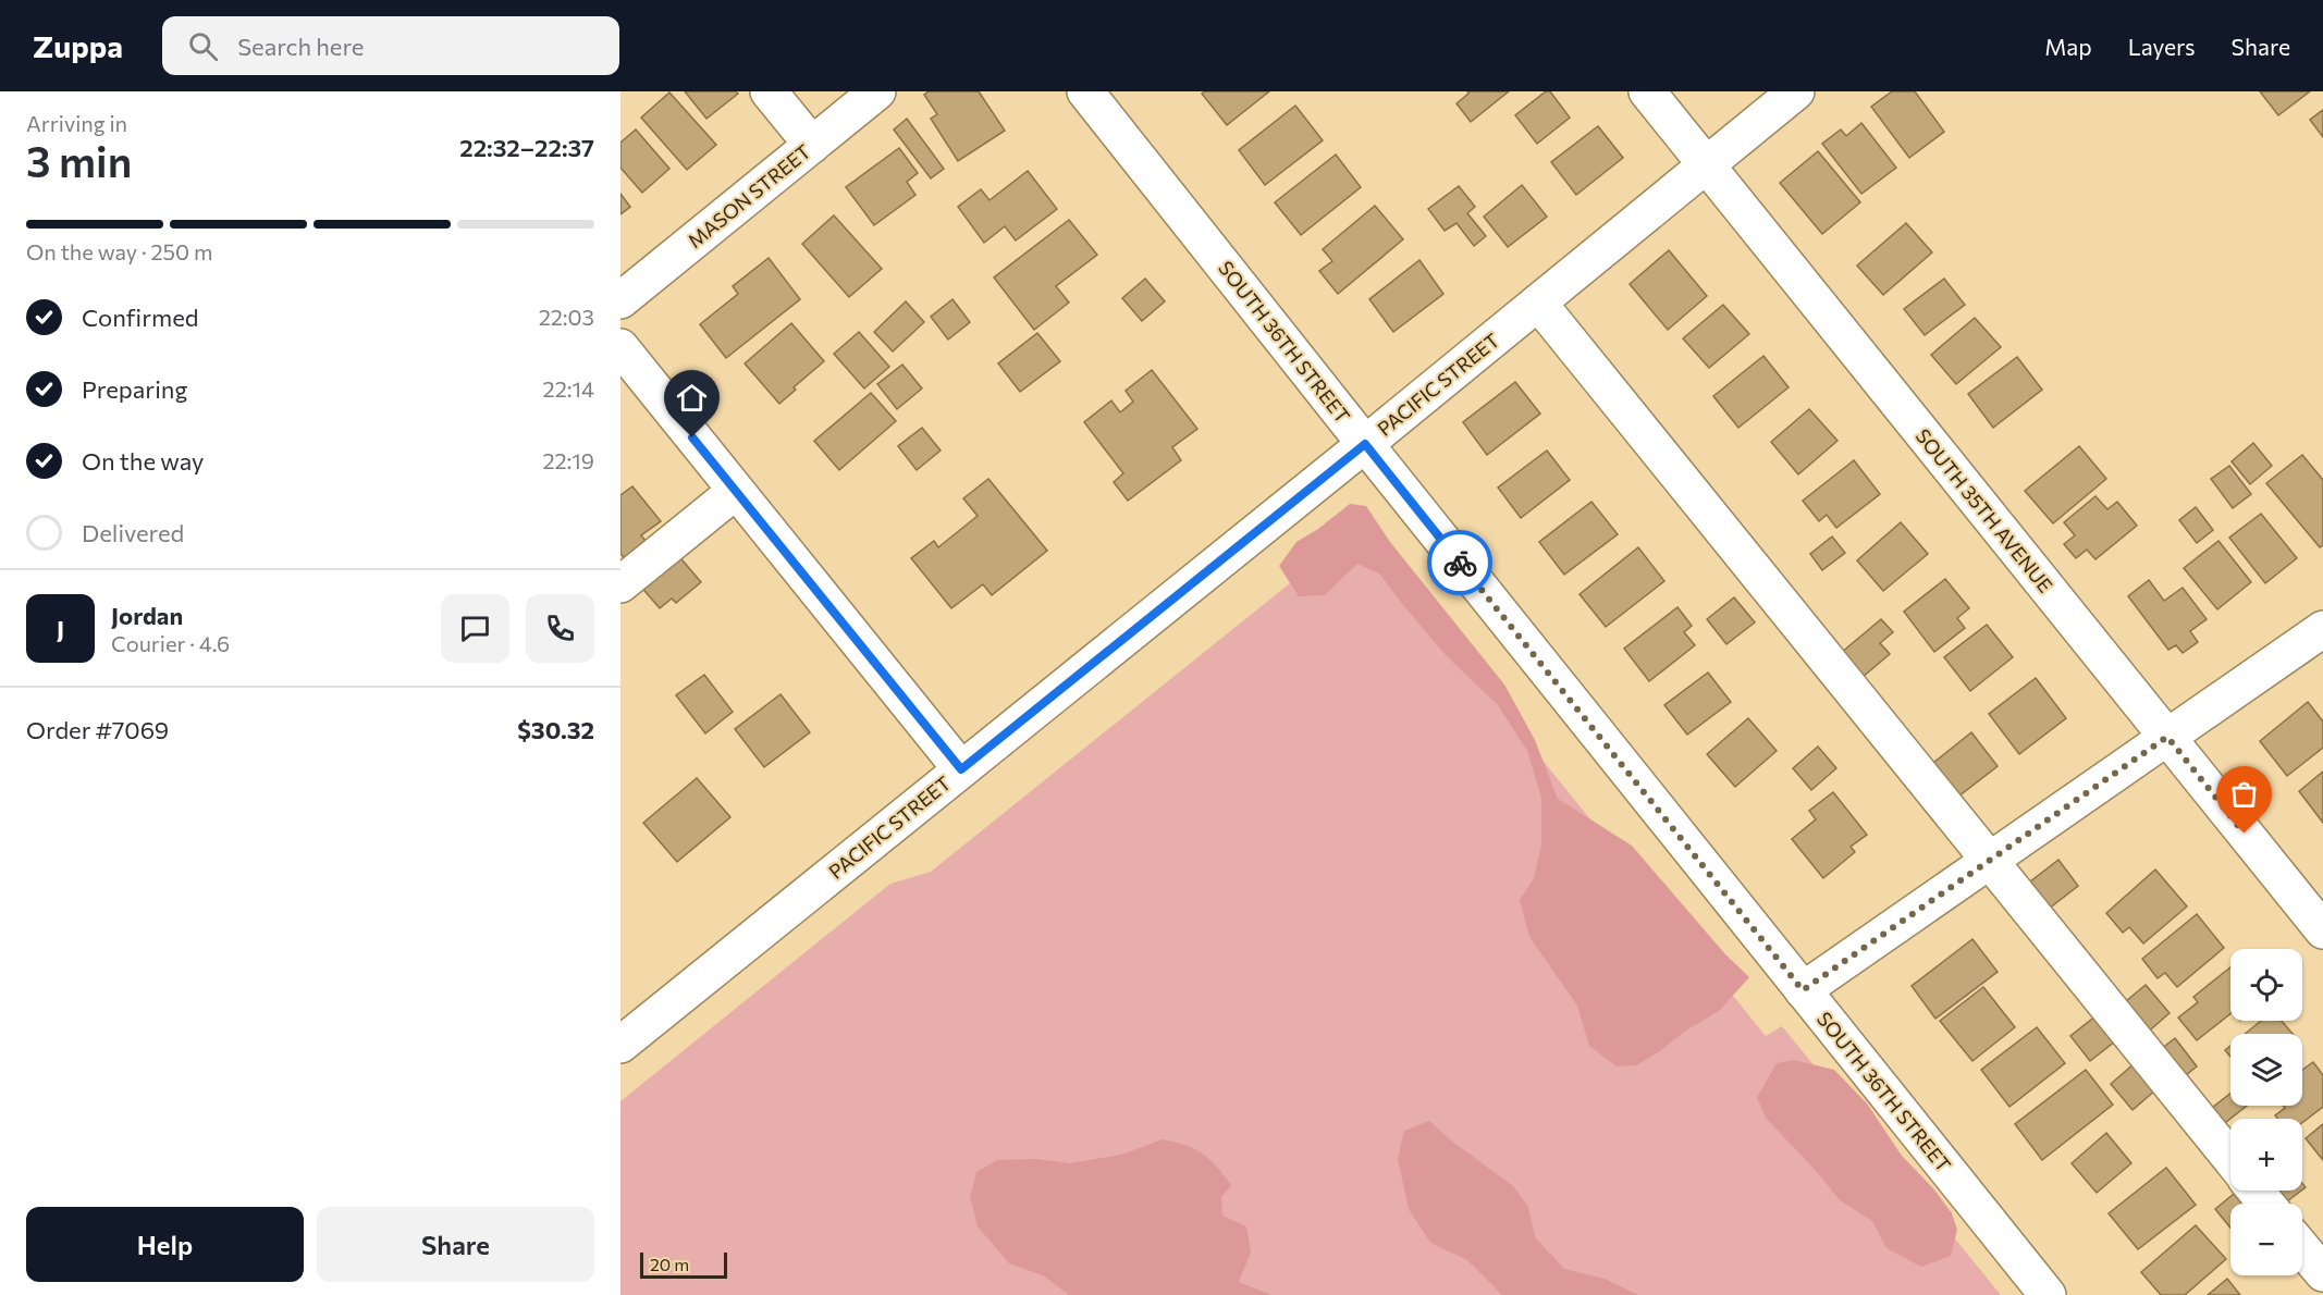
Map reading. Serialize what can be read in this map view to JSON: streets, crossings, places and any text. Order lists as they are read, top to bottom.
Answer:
{
  "streets": {
    "street": [
      "MASON STREET",
      "SOUTH 36TH STREET",
      "PACIFIC STREET",
      "SOUTH 35TH AVENUE"
    ]
  },
  "crossings": [
    ["SOUTH 36TH STREET", "PACIFIC STREET"],
    ["PACIFIC STREET", "SOUTH 35TH AVENUE"]
  ],
  "scale_bar": "20 m",
  "page": {
    "header": "Zuppa",
    "search": "Search here",
    "nav": ["Map", "Layers", "Share"],
    "heading": ["3 min", "Arriving in", "22:32–22:37"],
    "panel": [
      "Jordan",
      "Courier · 4.6",
      "Order #7069",
      "$30.32"
    ],
    "bar": "On the way · 250 m",
    "list": [
      ["Confirmed", "22:03"],
      ["Preparing", "22:14"],
      ["On the way", "22:19"],
      "Delivered"
    ],
    "round": "J",
    "map_buttons": ["+", "−"],
    "buttons": ["Help", "Share"],
    "scale": "20 m"
  }
}
